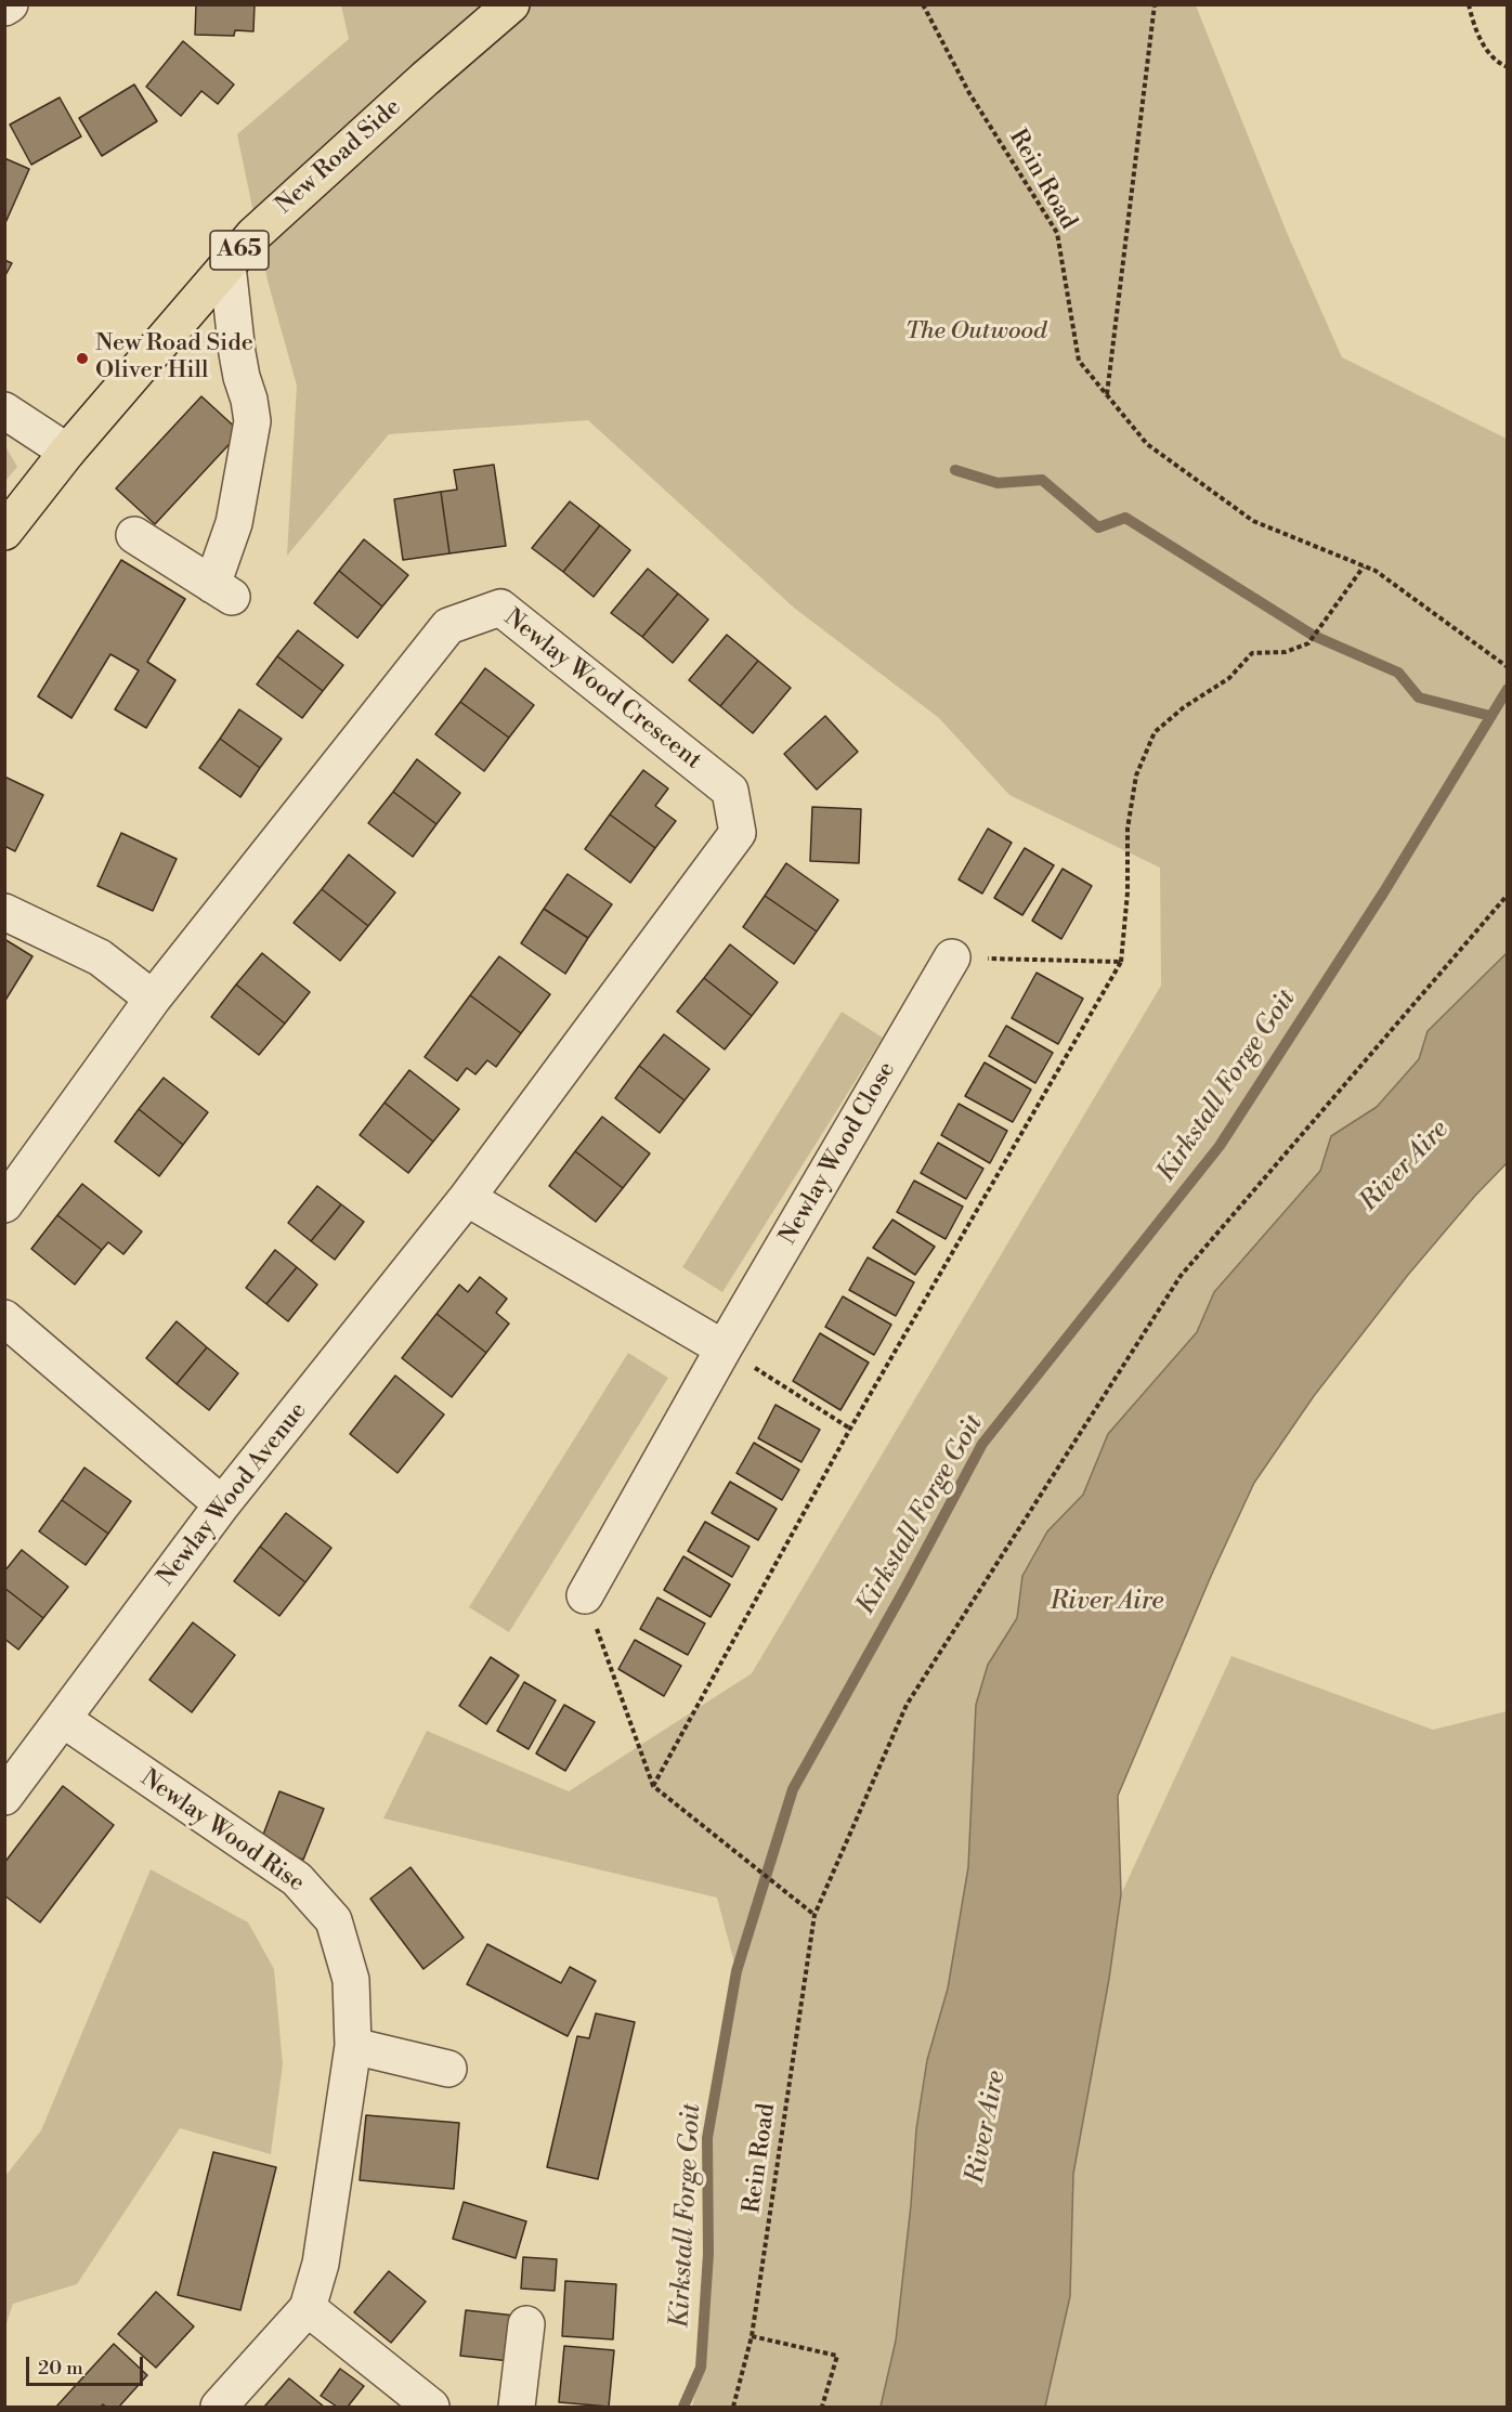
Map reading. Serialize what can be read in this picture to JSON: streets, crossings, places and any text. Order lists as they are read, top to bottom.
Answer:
{
  "streets": {
    "main road": ["New Road Side", "A65"],
    "street": [
      "Newlay Wood Crescent",
      "Newlay Wood Close",
      "Newlay Wood Avenue",
      "Newlay Wood Rise"
    ],
    "path": ["Rein Road"]
  },
  "crossings": [
    ["Newlay Wood Crescent", "Newlay Wood Avenue"],
    ["Newlay Wood Avenue", "Newlay Wood Rise"]
  ],
  "water": ["Kirkstall Forge Goit", "River Aire"],
  "parks": ["The Outwood"],
  "places": ["New Road Side Oliver Hill"],
  "scale_bar": "20 m"
}
